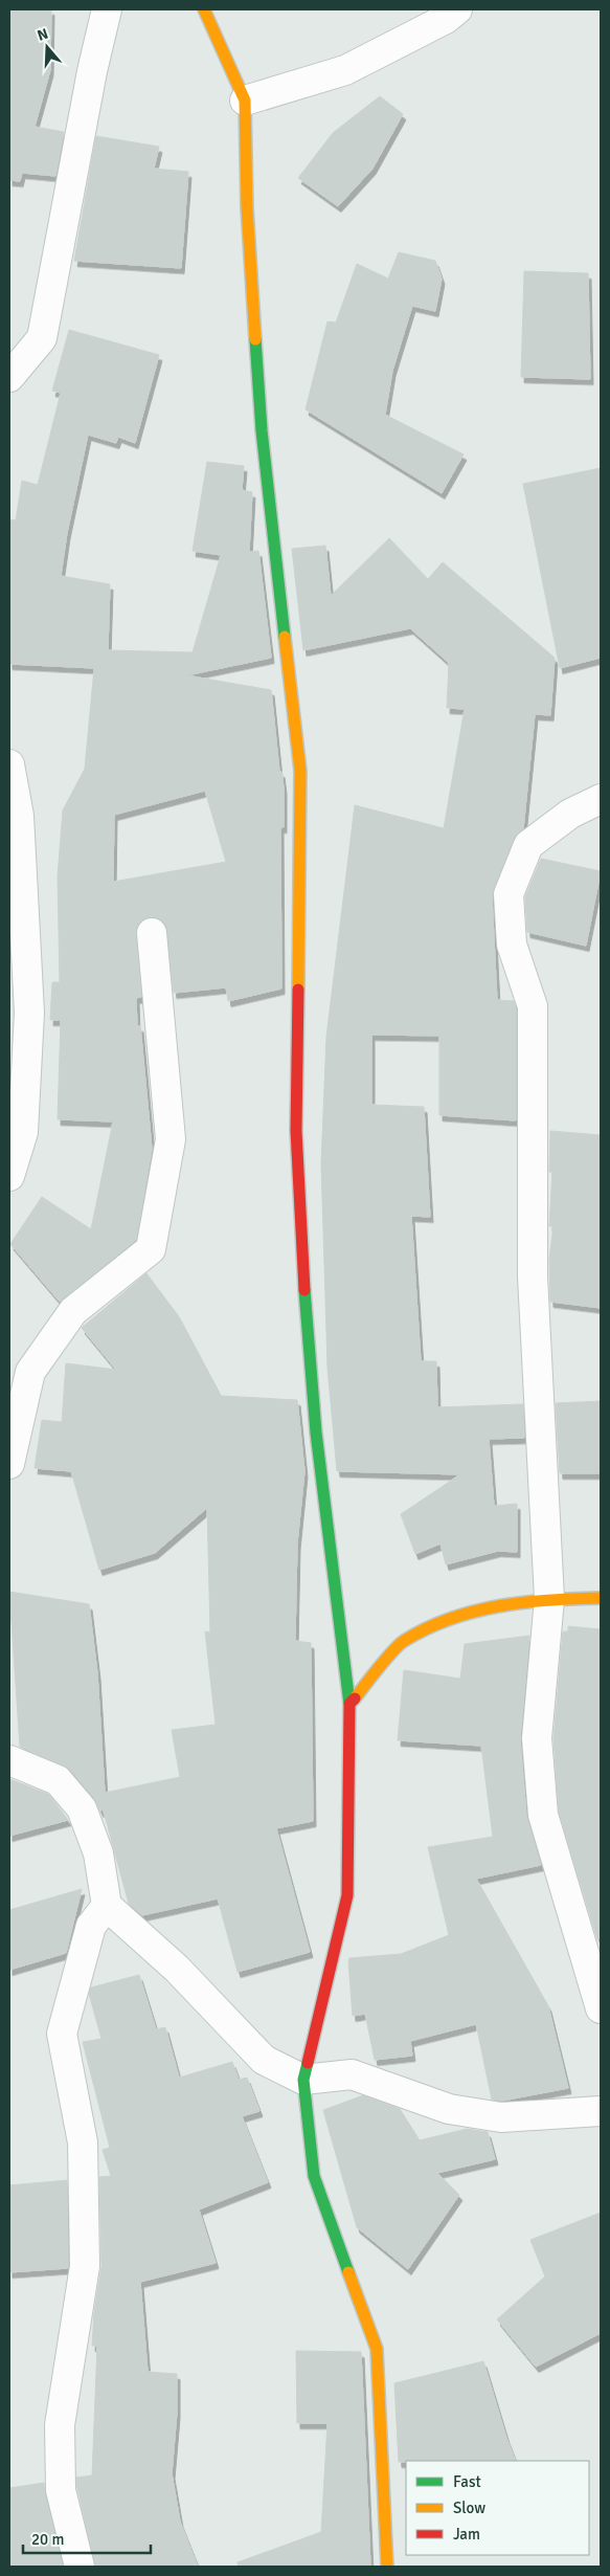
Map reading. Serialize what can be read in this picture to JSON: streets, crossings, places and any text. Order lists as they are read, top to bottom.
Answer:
{
  "legend": ["Fast", "Slow", "Jam"],
  "scale_bar": "20 m",
  "north": "top"
}
